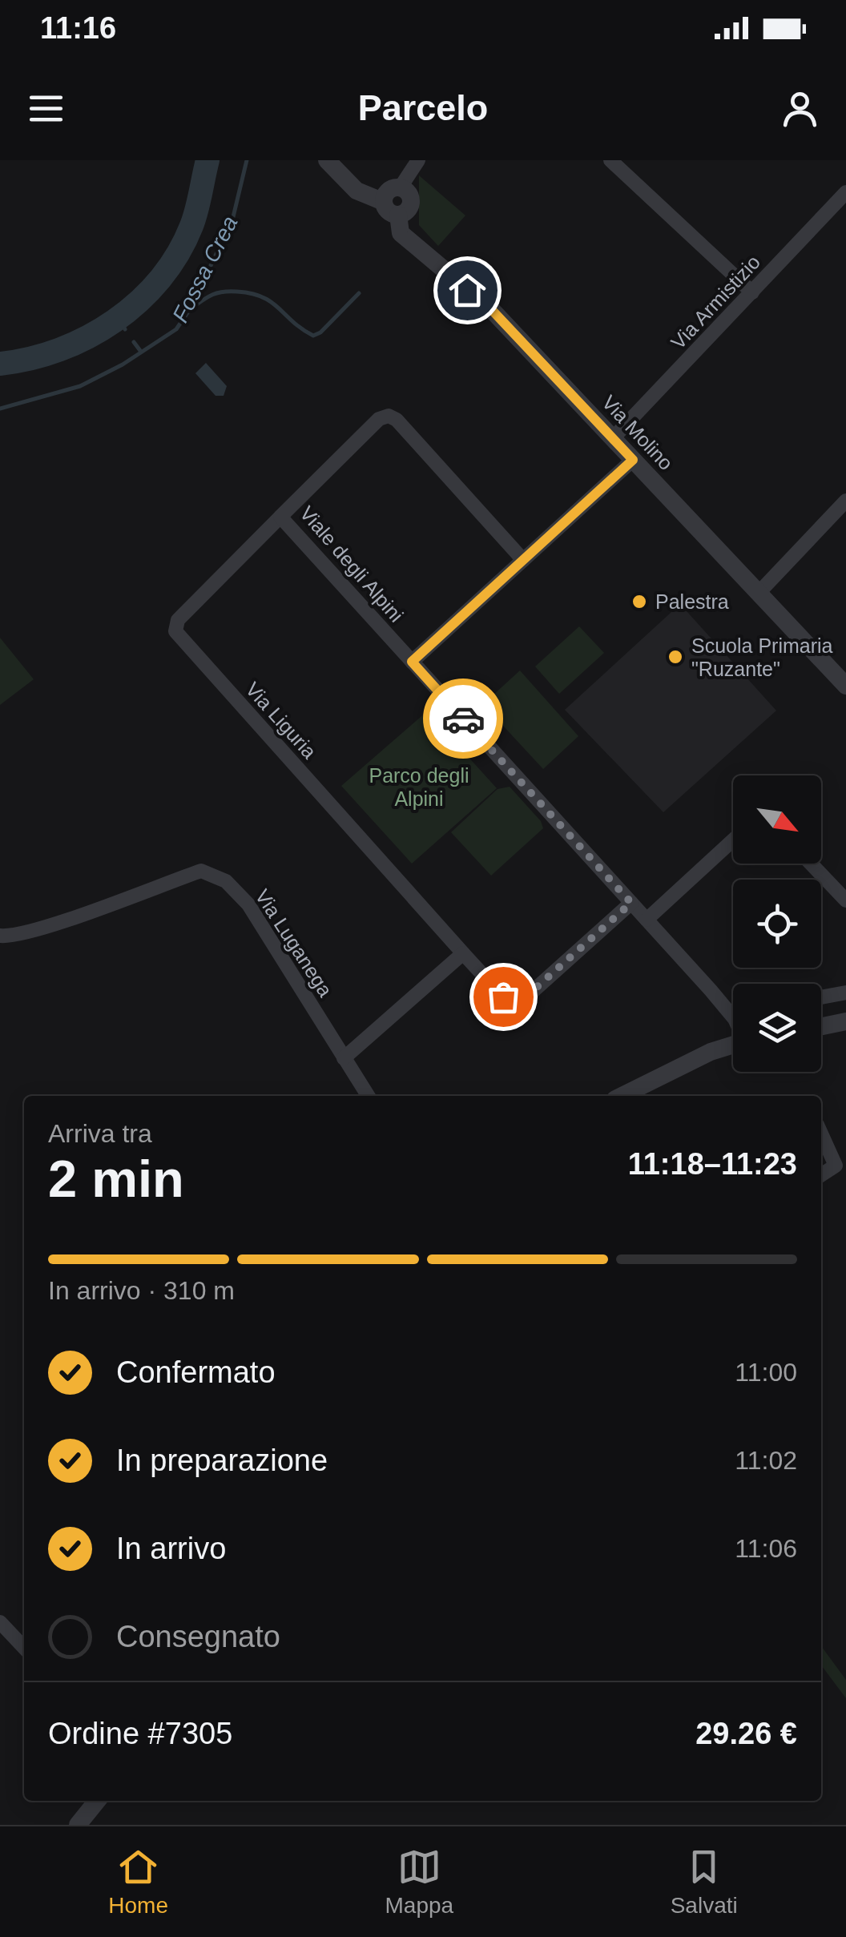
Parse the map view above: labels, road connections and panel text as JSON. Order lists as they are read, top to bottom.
{
  "streets": {
    "street": [
      "Via Armistizio",
      "Via Molino",
      "Viale degli Alpini",
      "Via Liguria",
      "Via Luganega"
    ]
  },
  "crossings": [
    ["Via Armistizio", "Via Molino"],
    ["Viale degli Alpini", "Via Liguria"]
  ],
  "water": ["Fossa Crea"],
  "parks": ["Parco degli Alpini"],
  "places": ["Palestra", "Scuola Primaria \"Ruzante\""],
  "north": "bottom right",
  "page": {
    "status": "11:16",
    "header": "Parcelo",
    "heading": ["2 min", "Arriva tra", "11:18–11:23"],
    "panel": ["Ordine #7305", "29.26 €"],
    "bar": "In arrivo · 310 m",
    "list": [
      ["Confermato", "11:00"],
      ["In preparazione", "11:02"],
      ["In arrivo", "11:06"],
      "Consegnato"
    ],
    "tabs": ["Home", "Mappa", "Salvati"]
  }
}
